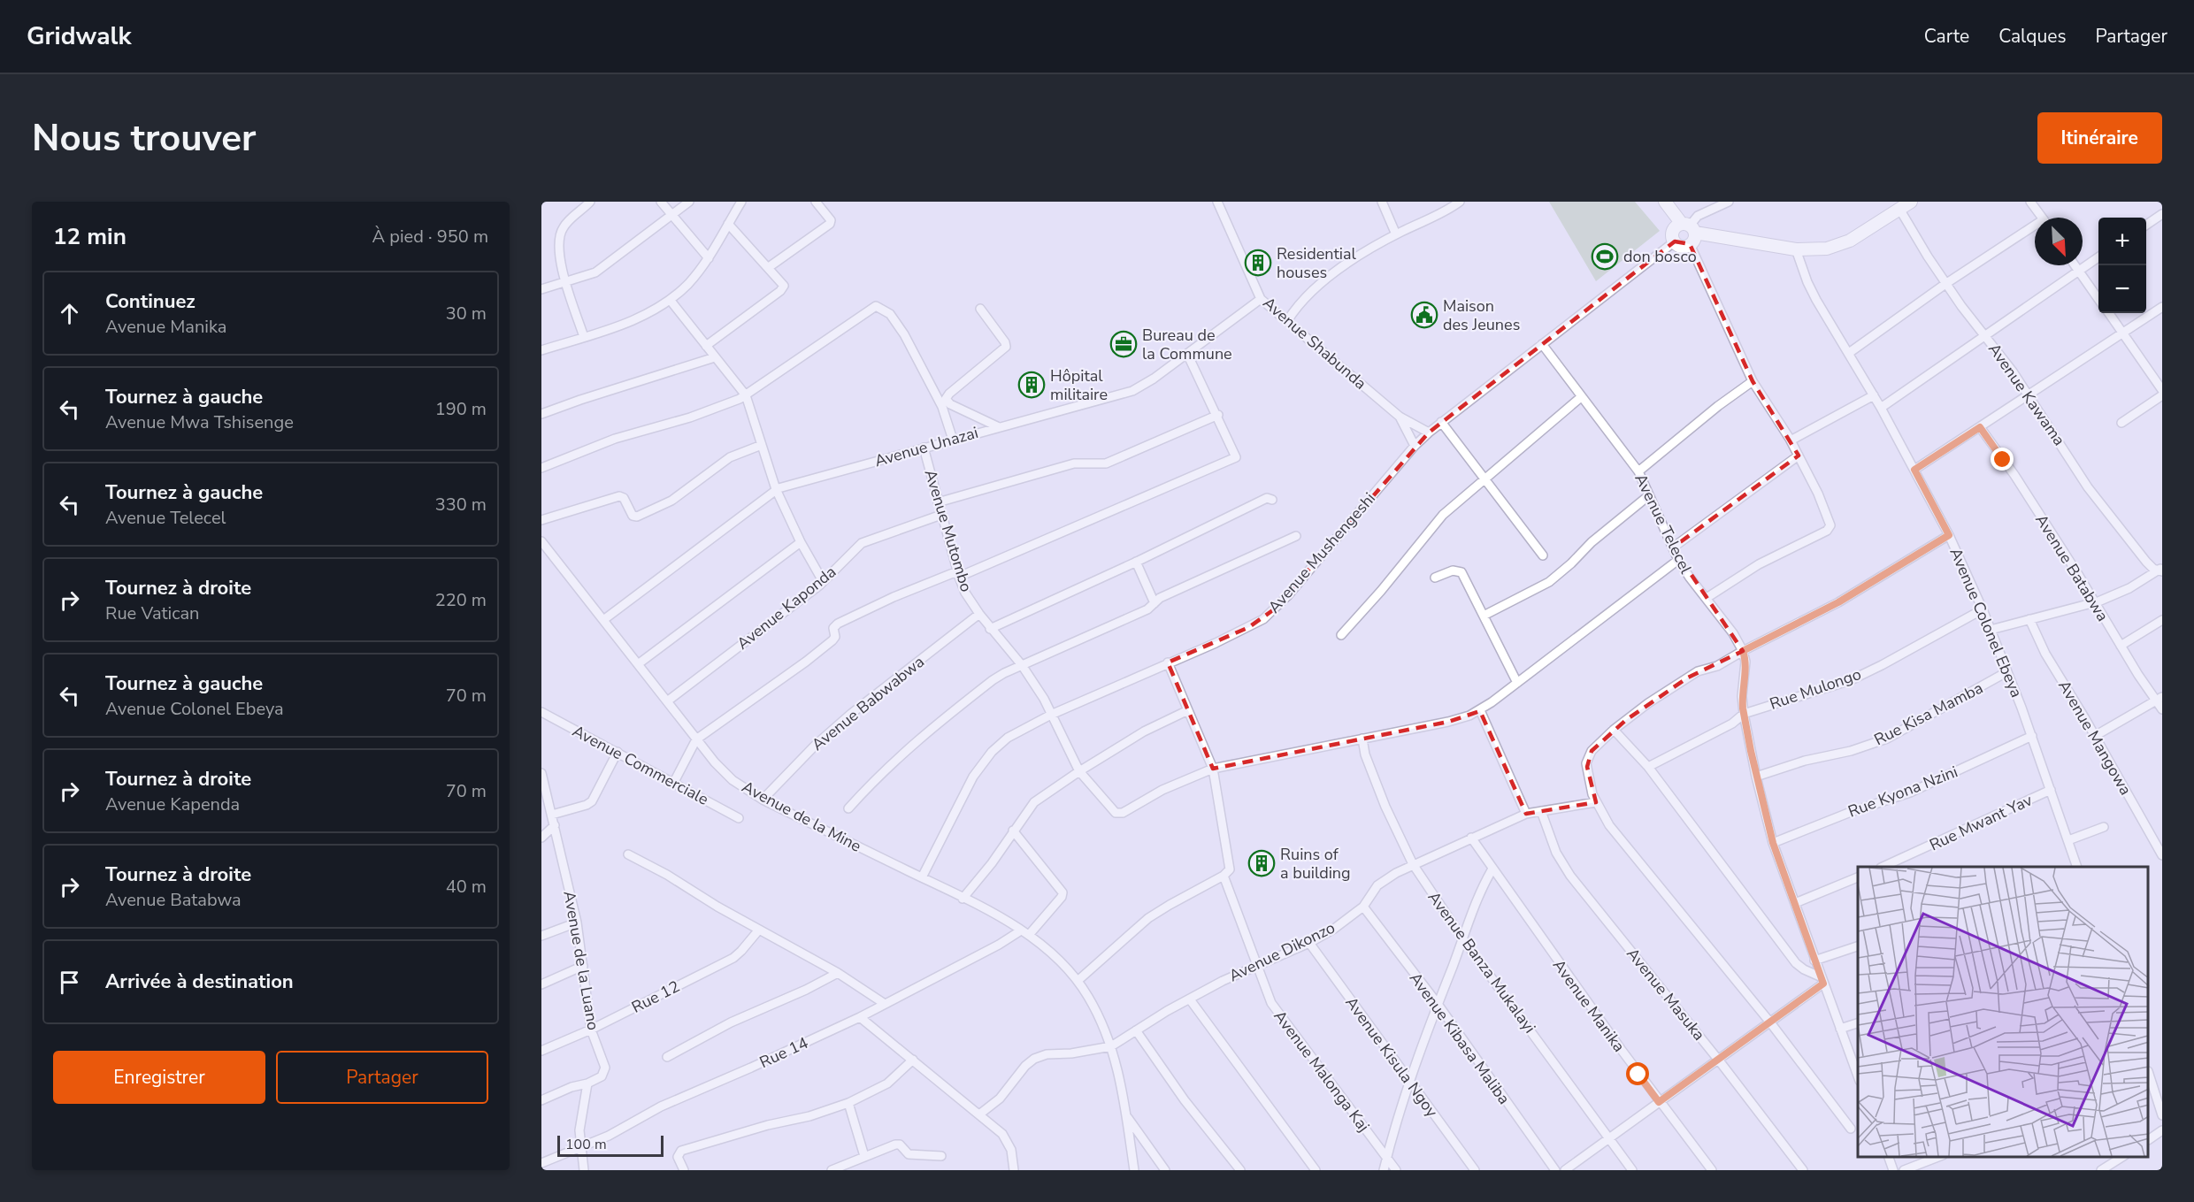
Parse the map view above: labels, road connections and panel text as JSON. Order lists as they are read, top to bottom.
{
  "streets": {
    "street": [
      "Avenue Shabunda",
      "Avenue Kawama",
      "Avenue Unazai",
      "Avenue Telecel",
      "Avenue Mutombo",
      "Avenue Mushengeshi",
      "Avenue Batabwa",
      "Avenue Kaponda",
      "Avenue Colonel Ebeya",
      "Rue Mulongo",
      "Avenue Babwabwa",
      "Rue Kisa Mamba",
      "Avenue Mangowa",
      "Avenue Commerciale",
      "Rue Kyona Nzini",
      "Avenue de la Mine",
      "Rue Mwant Yav",
      "Avenue Dikonzo",
      "Avenue de la Luano",
      "Avenue Banza Mukalayi",
      "Avenue Masuka",
      "Rue 12",
      "Avenue Manika",
      "Avenue Kibasa Maliba",
      "Rue 14",
      "Avenue Kisula Ngoy",
      "Avenue Malonga Kaj"
    ]
  },
  "crossings": [
    ["Avenue Shabunda", "Avenue Unazai"],
    ["Avenue Unazai", "Avenue Mutombo"],
    ["Avenue Unazai", "Avenue de la Mine"],
    ["Avenue Telecel", "Avenue Mushengeshi"],
    ["Avenue Telecel", "Rue Mulongo"],
    ["Avenue Telecel", "Rue Kisa Mamba"],
    ["Avenue Telecel", "Rue Kyona Nzini"],
    ["Avenue Mutombo", "Avenue Mushengeshi"],
    ["Avenue Mutombo", "Avenue Kaponda"],
    ["Avenue Mutombo", "Avenue Babwabwa"],
    ["Avenue Mushengeshi", "Avenue de la Mine"],
    ["Avenue Kaponda", "Avenue de la Mine"],
    ["Avenue Colonel Ebeya", "Rue Mulongo"],
    ["Avenue Colonel Ebeya", "Rue Kisa Mamba"],
    ["Avenue Colonel Ebeya", "Rue Kyona Nzini"],
    ["Avenue Colonel Ebeya", "Rue Mwant Yav"],
    ["Avenue Babwabwa", "Avenue de la Mine"],
    ["Avenue de la Mine", "Avenue Dikonzo"],
    ["Avenue de la Mine", "Rue 14"],
    ["Avenue Dikonzo", "Avenue Banza Mukalayi"],
    ["Avenue Dikonzo", "Avenue Masuka"],
    ["Avenue Dikonzo", "Avenue Manika"],
    ["Avenue Dikonzo", "Avenue Kibasa Maliba"],
    ["Avenue Dikonzo", "Avenue Kisula Ngoy"],
    ["Avenue Dikonzo", "Avenue Malonga Kaj"],
    ["Avenue de la Luano", "Rue 12"]
  ],
  "places": {
    "sports": ["don bosco"],
    "building": ["Residential houses", "Hôpital militaire", "Ruins of a building"],
    "public building": ["Maison des Jeunes"],
    "office": ["Bureau de la Commune"]
  },
  "scale_bar": "100 m",
  "north": "bottom right",
  "page": {
    "header": "Gridwalk",
    "nav": ["Carte", "Calques", "Partager"],
    "buttons": [
      "Itinéraire",
      ["Enregistrer", "Partager"]
    ],
    "title": "Nous trouver",
    "heading": ["12 min", "À pied · 950 m"],
    "map_buttons": ["+", "−"],
    "list": [
      ["Continuez", "Avenue Manika", "30 m"],
      ["Tournez à gauche", "Avenue Mwa Tshisenge", "190 m"],
      ["Tournez à gauche", "Avenue Telecel", "330 m"],
      ["Tournez à droite", "Rue Vatican", "220 m"],
      ["Tournez à gauche", "Avenue Colonel Ebeya", "70 m"],
      ["Tournez à droite", "Avenue Kapenda", "70 m"],
      ["Tournez à droite", "Avenue Batabwa", "40 m"],
      "Arrivée à destination"
    ],
    "scale": "100 m"
  }
}
